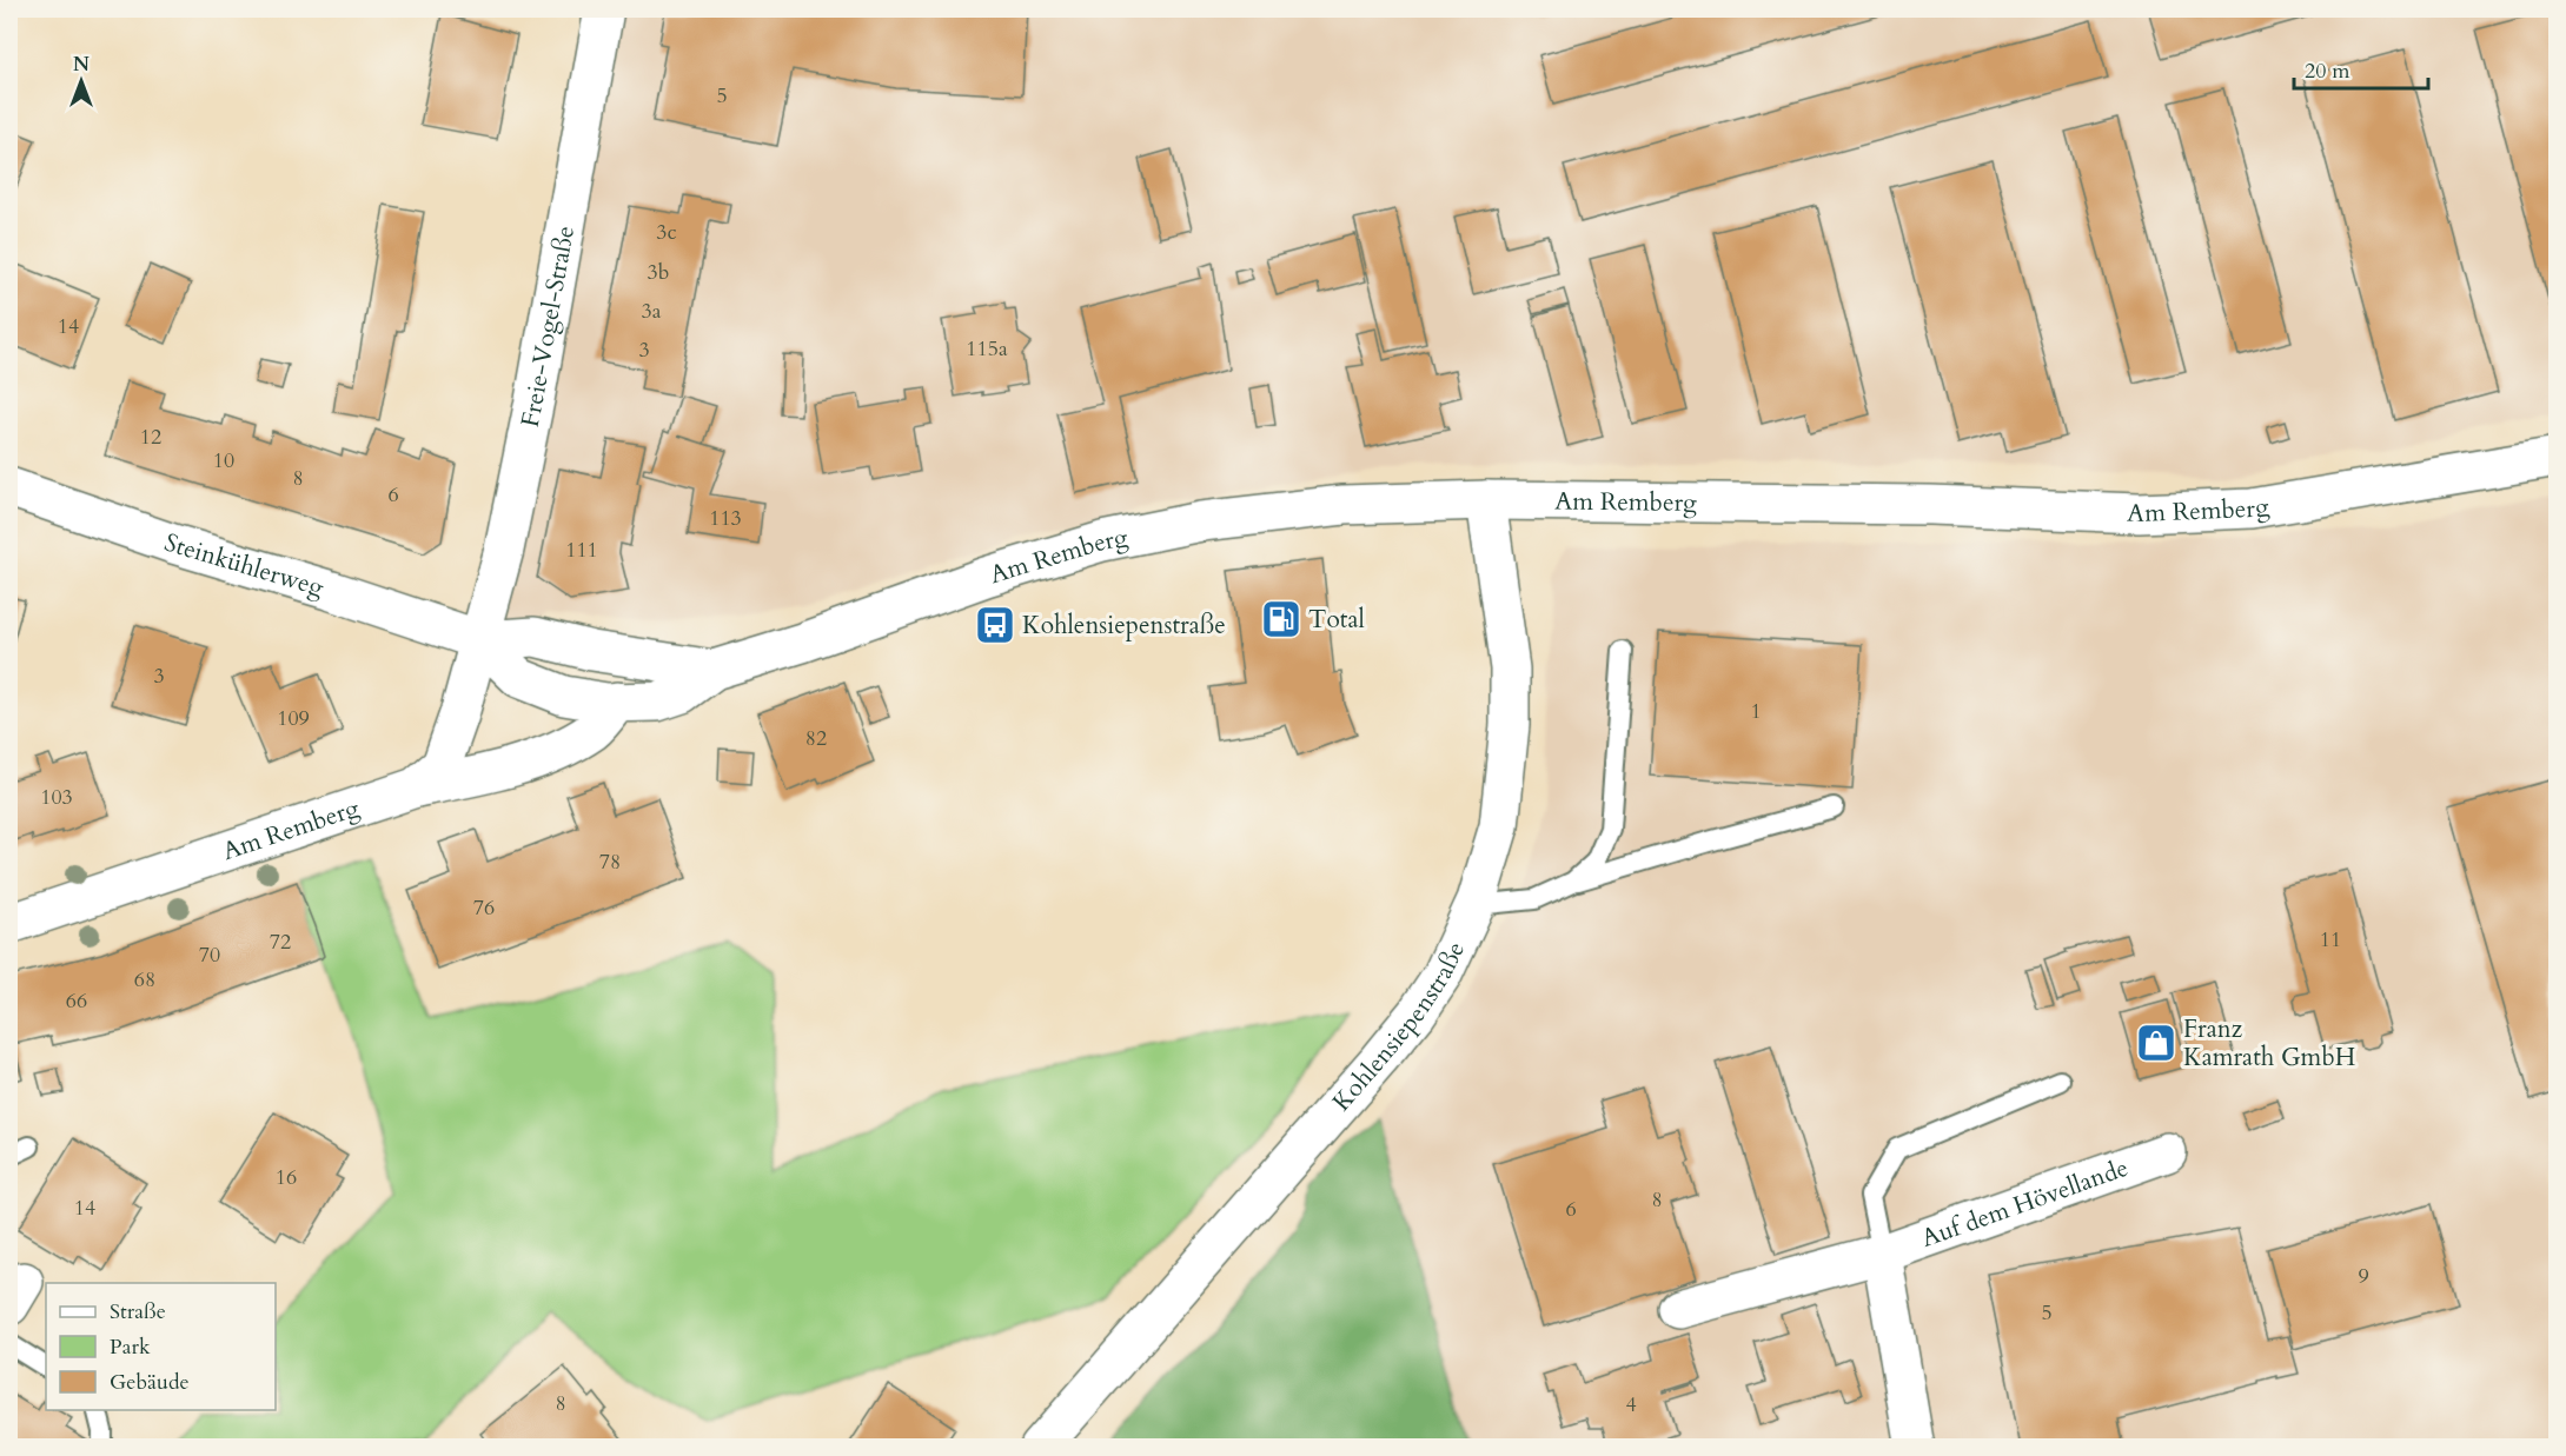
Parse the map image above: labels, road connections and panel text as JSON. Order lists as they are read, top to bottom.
{
  "streets": {
    "street": [
      "Freie-Vogel-Straße",
      "Am Remberg",
      "Steinkühlerweg",
      "Kohlensiepenstraße",
      "Auf dem Hövellande"
    ]
  },
  "crossings": [
    ["Freie-Vogel-Straße", "Am Remberg"],
    ["Freie-Vogel-Straße", "Steinkühlerweg"],
    ["Am Remberg", "Steinkühlerweg"],
    ["Am Remberg", "Kohlensiepenstraße"]
  ],
  "places": {
    "fuel station": ["Total"],
    "bus stop": ["Kohlensiepenstraße"],
    "shop": ["Franz Kamrath GmbH"]
  },
  "house_numbers": [
    "5",
    "3c",
    "3b",
    "3a",
    "14",
    "115a",
    "3",
    "12",
    "10",
    "8",
    "6",
    "113",
    "111",
    "3",
    "1",
    "109",
    "82",
    "103",
    "78",
    "76",
    "11",
    "72",
    "70",
    "68",
    "66",
    "16",
    "8",
    "14",
    "6",
    "9",
    "5",
    "8",
    "4"
  ],
  "legend": ["Straße", "Park", "Gebäude"],
  "scale_bar": "20 m",
  "north": "top"
}
